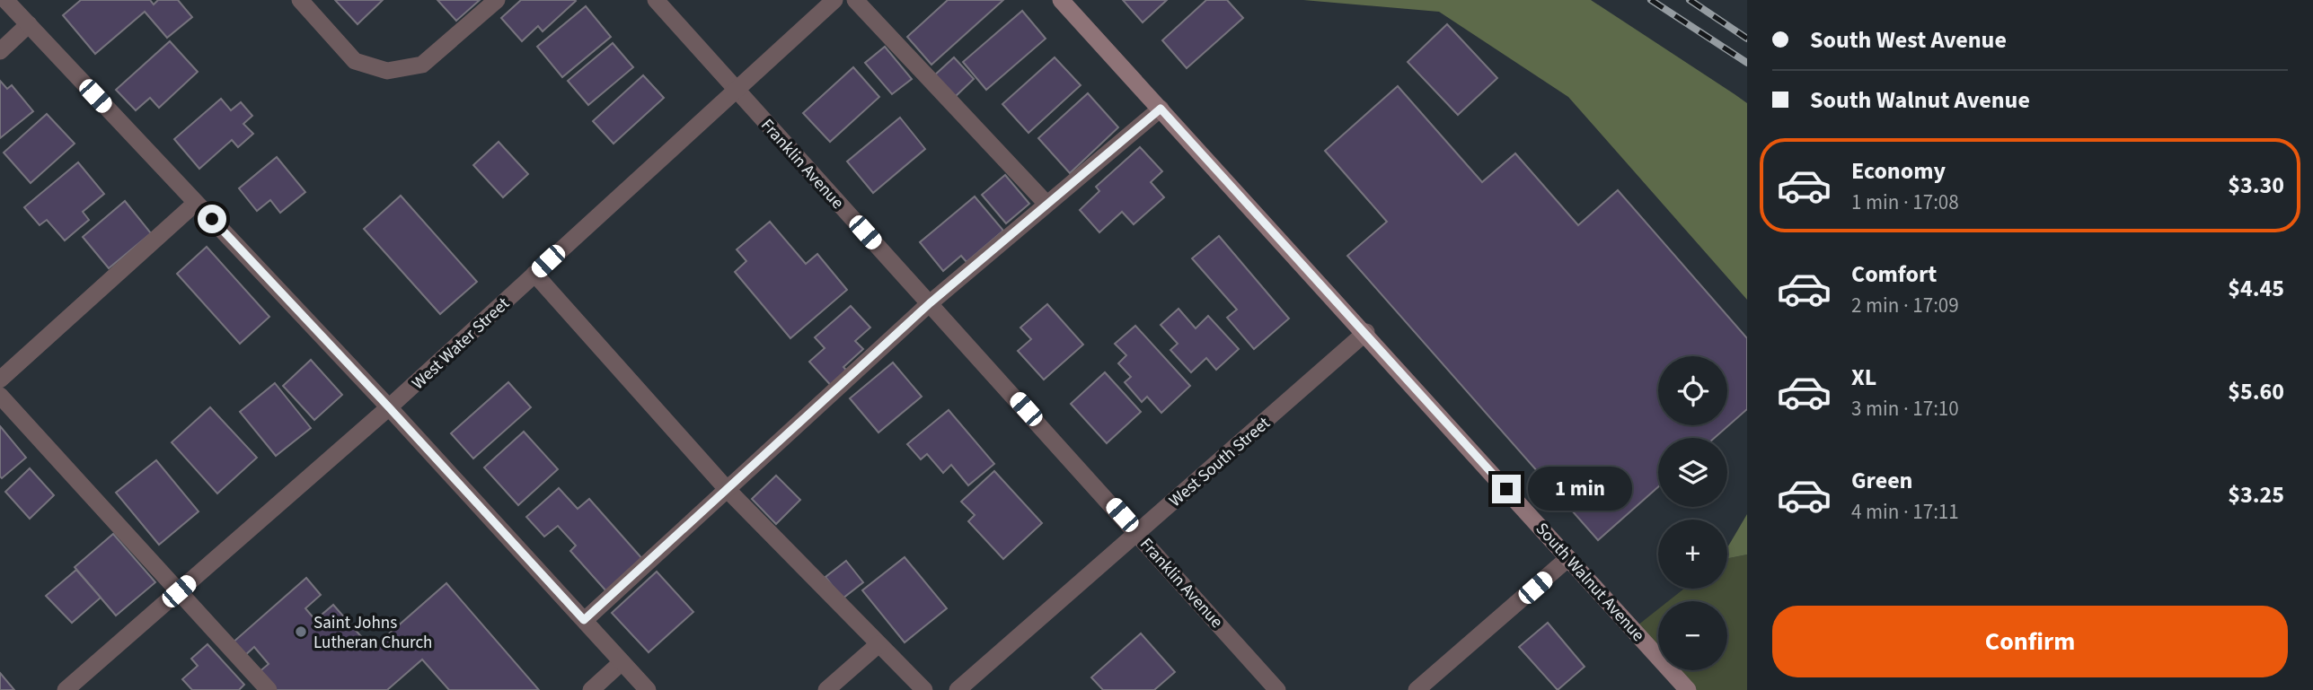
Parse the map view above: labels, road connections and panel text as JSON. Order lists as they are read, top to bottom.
{
  "streets": {
    "main road": ["South Walnut Avenue"],
    "street": ["Franklin Avenue", "West Water Street", "West South Street"]
  },
  "crossings": [
    ["Franklin Avenue", "West Water Street"],
    ["Franklin Avenue", "West South Street"],
    ["West South Street", "South Walnut Avenue"]
  ],
  "places": ["Saint Johns Lutheran Church"],
  "page": {
    "banner": ["South West Avenue", "South Walnut Avenue"],
    "list": [
      {
        "name": "Economy",
        "note": "1 min · 17:08",
        "value": "$3.30"
      },
      {
        "name": "Comfort",
        "note": "2 min · 17:09",
        "value": "$4.45"
      },
      {
        "name": "XL",
        "note": "3 min · 17:10",
        "value": "$5.60"
      },
      {
        "name": "Green",
        "note": "4 min · 17:11",
        "value": "$3.25"
      }
    ],
    "map_buttons": ["+", "−"],
    "bubble": "1 min",
    "buttons": "Confirm"
  }
}
